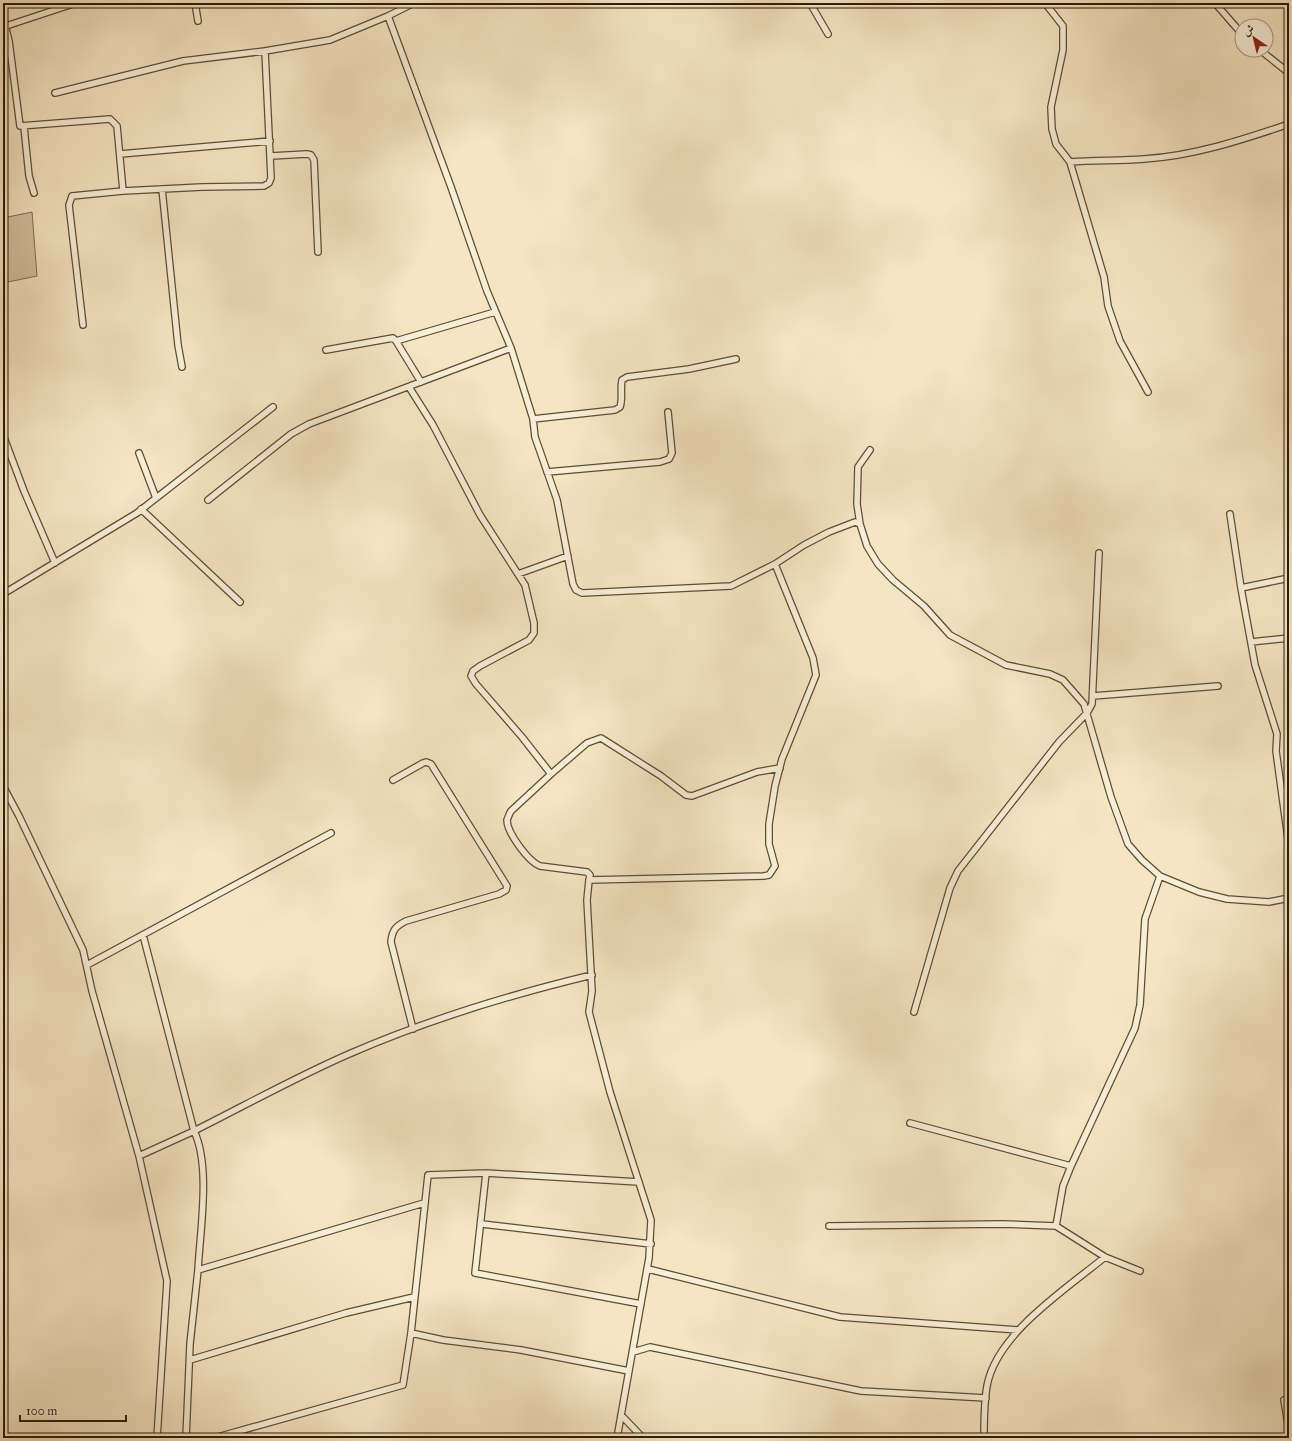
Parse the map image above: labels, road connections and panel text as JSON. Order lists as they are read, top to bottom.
{
  "scale_bar": "100 m",
  "north": "top left"
}
